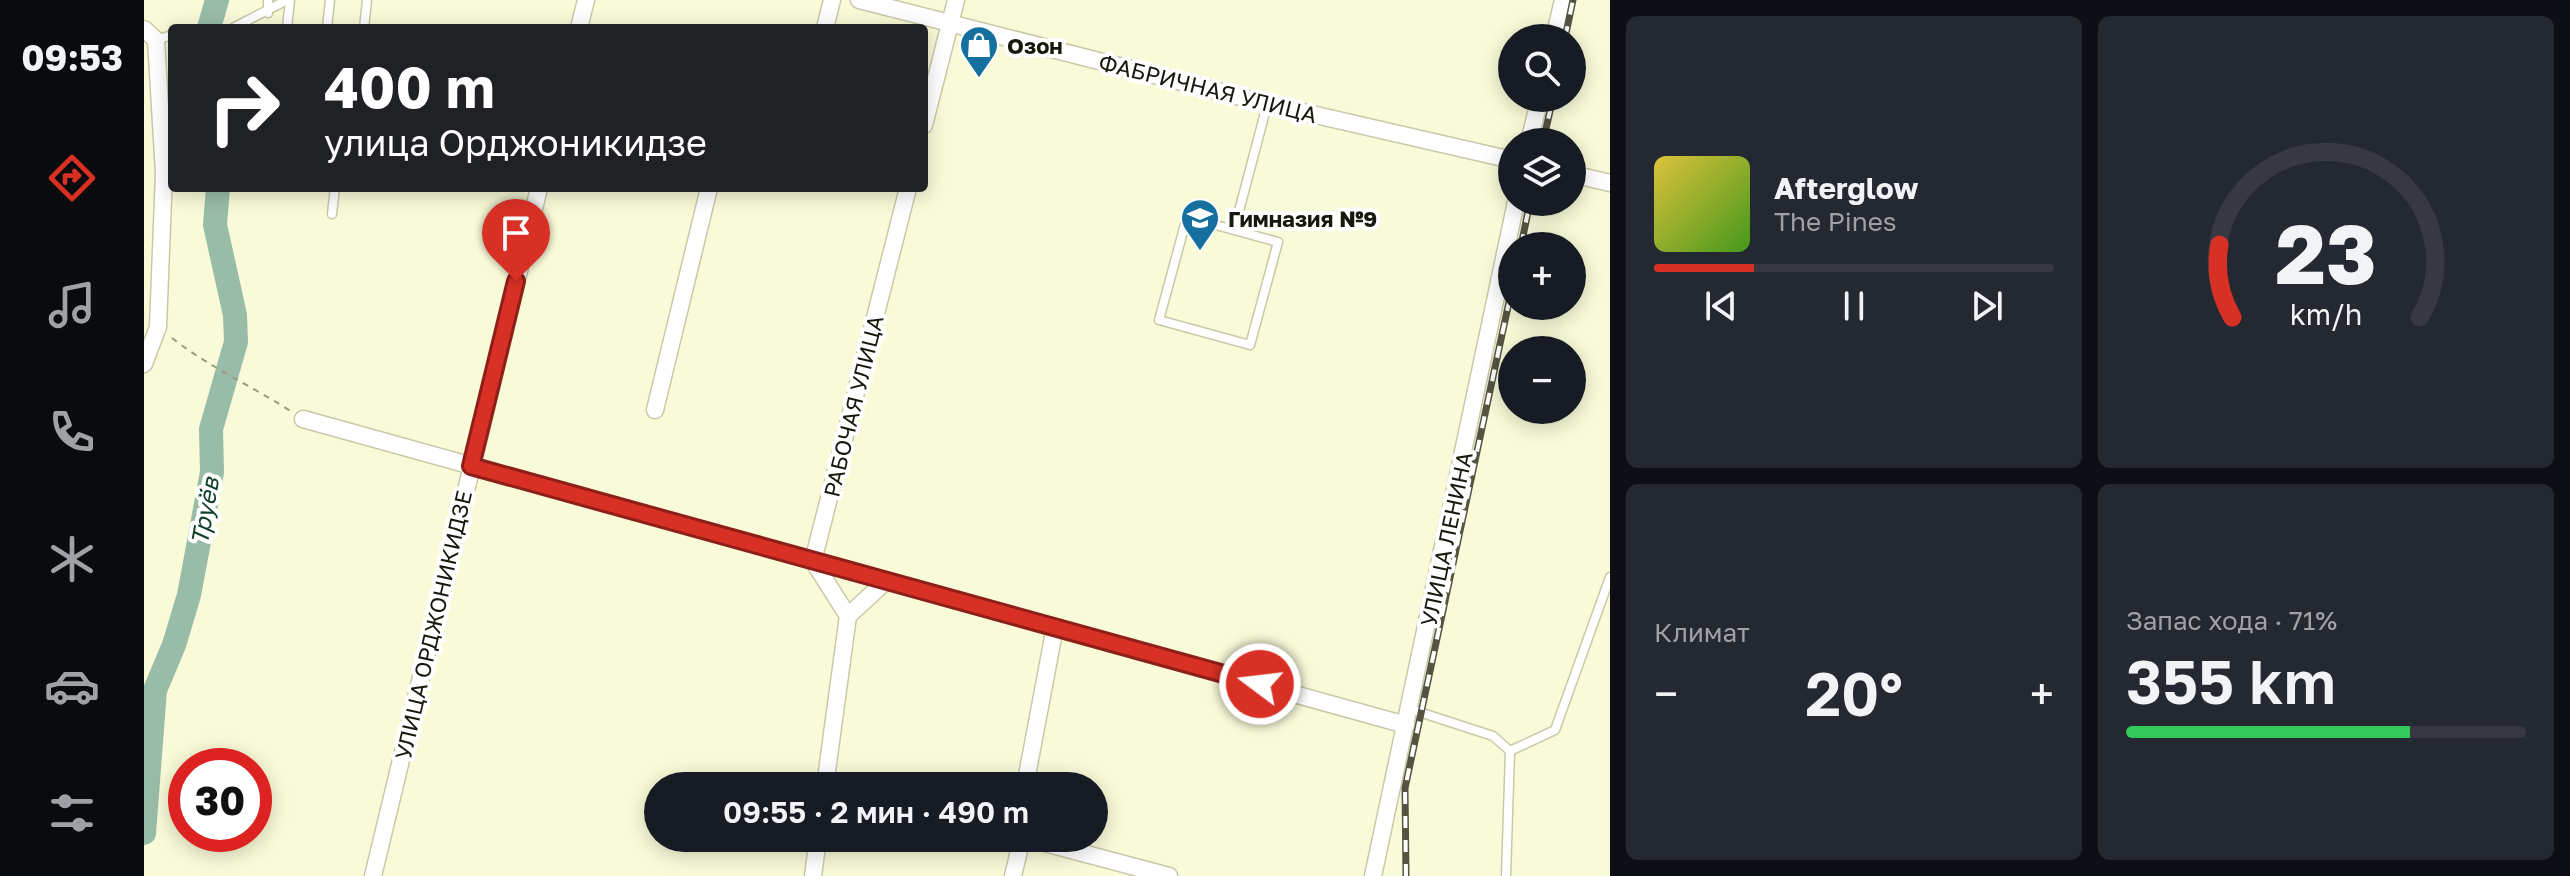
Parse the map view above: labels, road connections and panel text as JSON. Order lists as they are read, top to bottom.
{
  "streets": {
    "street": [
      "ФАБРИЧНАЯ УЛИЦА",
      "РАБОЧАЯ УЛИЦА",
      "УЛИЦА ЛЕНИНА",
      "УЛИЦА ОРДЖОНИКИДЗЕ"
    ]
  },
  "water": ["Труёв"],
  "places": {
    "shop": ["Озон"],
    "school or university": ["Гимназия №9"]
  },
  "page": {
    "tabs": "09:53",
    "map_buttons": ["+", "−"],
    "turn": ["400 m", "улица Орджоникидзе"],
    "song": ["Afterglow", "The Pines"],
    "tile": [
      "Климат",
      ["Запас хода · 71%", "355 km"]
    ],
    "heat": ["−", "20°", "+"],
    "limit": "30",
    "trip": "09:55 · 2 мин · 490 m",
    "gauge": ["23", "km/h"]
  }
}
